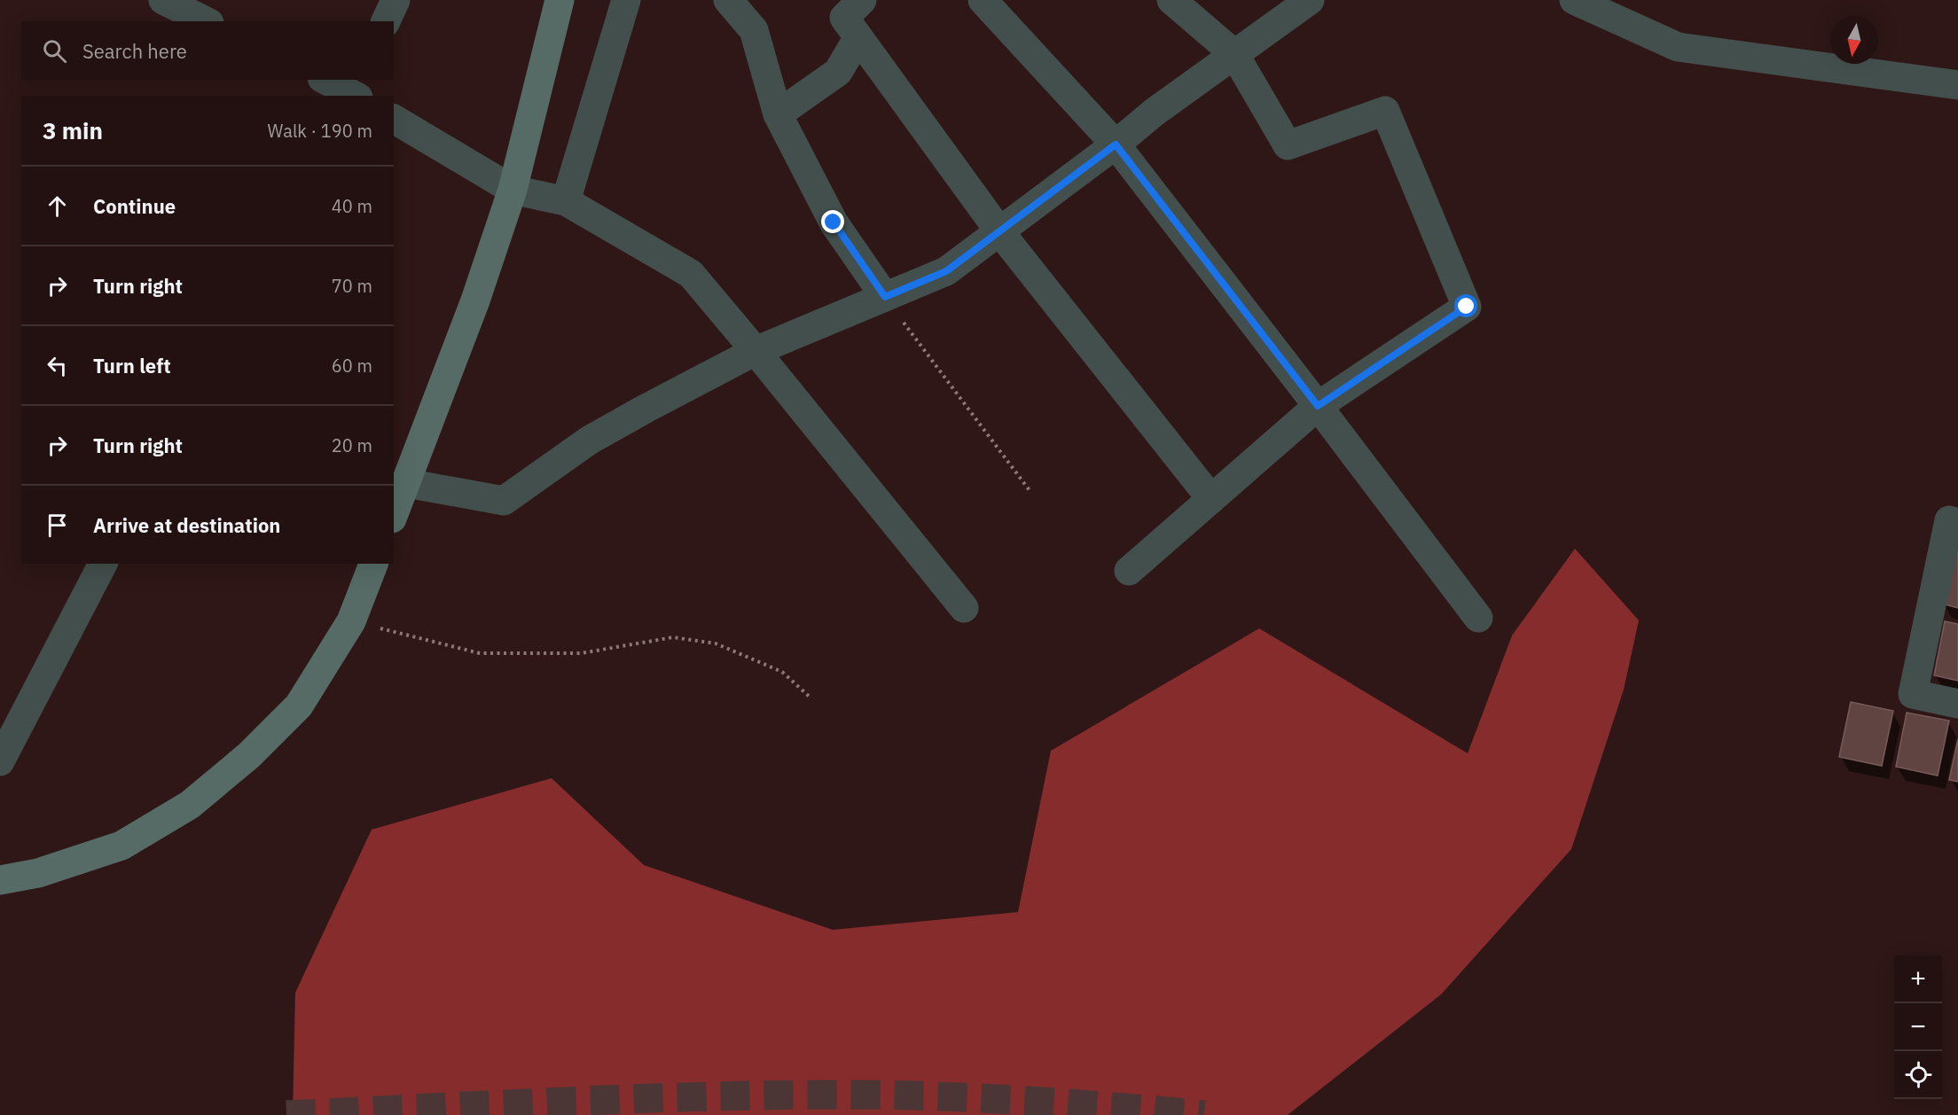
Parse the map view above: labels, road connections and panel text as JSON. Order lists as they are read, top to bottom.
{
  "north": "bottom",
  "page": {
    "search": "Search here",
    "heading": ["3 min", "Walk · 190 m"],
    "list": [
      ["Continue", "40 m"],
      ["Turn right", "70 m"],
      ["Turn left", "60 m"],
      ["Turn right", "20 m"],
      "Arrive at destination"
    ],
    "map_buttons": ["+", "−"]
  }
}
